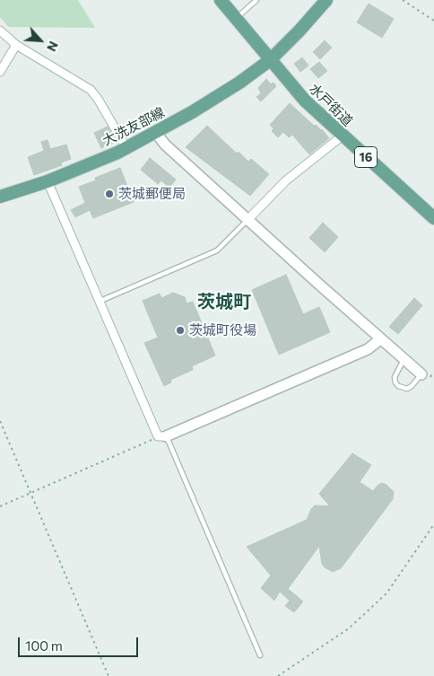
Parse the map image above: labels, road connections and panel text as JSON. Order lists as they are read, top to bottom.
{
  "streets": {
    "main road": ["水戸街道", "大洗友部線", "16"]
  },
  "crossings": [
    ["水戸街道", "大洗友部線"]
  ],
  "districts": ["茨城町"],
  "places": ["茨城郵便局", "茨城町役場"],
  "scale_bar": "100 m",
  "north": "bottom right"
}
